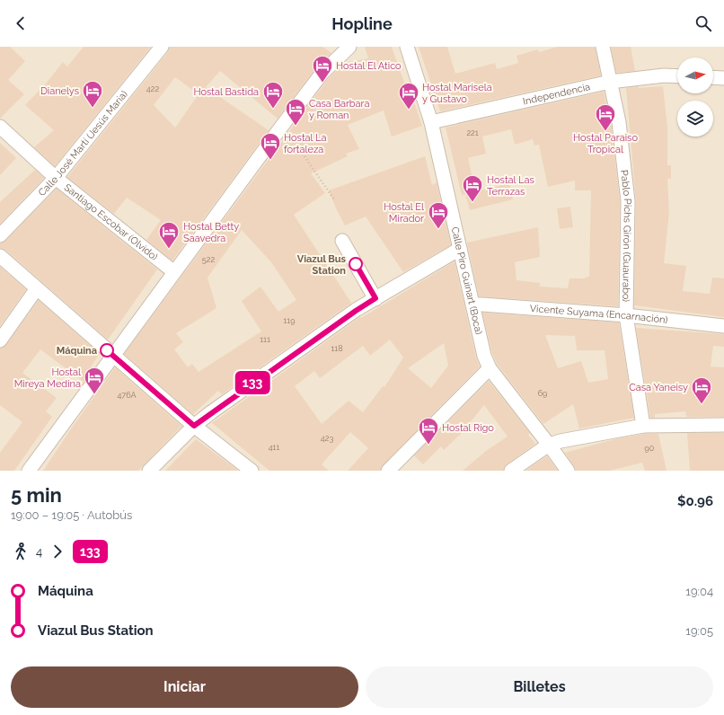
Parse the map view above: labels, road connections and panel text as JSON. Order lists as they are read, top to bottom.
{
  "streets": {
    "street": [
      "Independencia",
      "Calle José Martí (Jesús María)",
      "Santiago Escobar (Olvido)",
      "Pablo Pichs Girón (Guaurabo)",
      "Calle Piro Guinart (Boca)",
      "Vicente Suyama (Encarnación)"
    ]
  },
  "crossings": [
    ["Independencia", "Pablo Pichs Girón (Guaurabo)"],
    ["Independencia", "Calle Piro Guinart (Boca)"],
    ["Calle José Martí (Jesús María)", "Santiago Escobar (Olvido)"],
    ["Pablo Pichs Girón (Guaurabo)", "Vicente Suyama (Encarnación)"],
    ["Calle Piro Guinart (Boca)", "Vicente Suyama (Encarnación)"]
  ],
  "places": {
    "hotel": [
      "Hostal El Atico",
      "Dianelys",
      "Hostal Bastida",
      "Hostal Marisela y Gustavo",
      "Casa Barbara y Roman",
      "Hostal Paraiso Tropical",
      "Hostal La fortaleza",
      "Hostal Las Terrazas",
      "Hostal El Mirador",
      "Hostal Betty Saavedra",
      "Hostal Mireya Medina",
      "Casa Yaneisy",
      "Hostal Rigo"
    ],
    "other": ["Viazul Bus Station", "Máquina"]
  },
  "lines": ["bus line 133"],
  "house_numbers": [
    "422",
    "221",
    "522",
    "119",
    "111",
    "118",
    "69",
    "476A",
    "423",
    "411",
    "90"
  ],
  "north": "right",
  "page": {
    "header": "Hopline",
    "on_map": "133",
    "heading": ["5 min", "19:00 – 19:05 · Autobús", "$0.96"],
    "legs": ["4", "133"],
    "list": [
      {
        "name": "Máquina",
        "value": "19:04"
      },
      {
        "name": "Viazul Bus Station",
        "value": "19:05"
      }
    ],
    "buttons": ["Iniciar", "Billetes"]
  }
}
